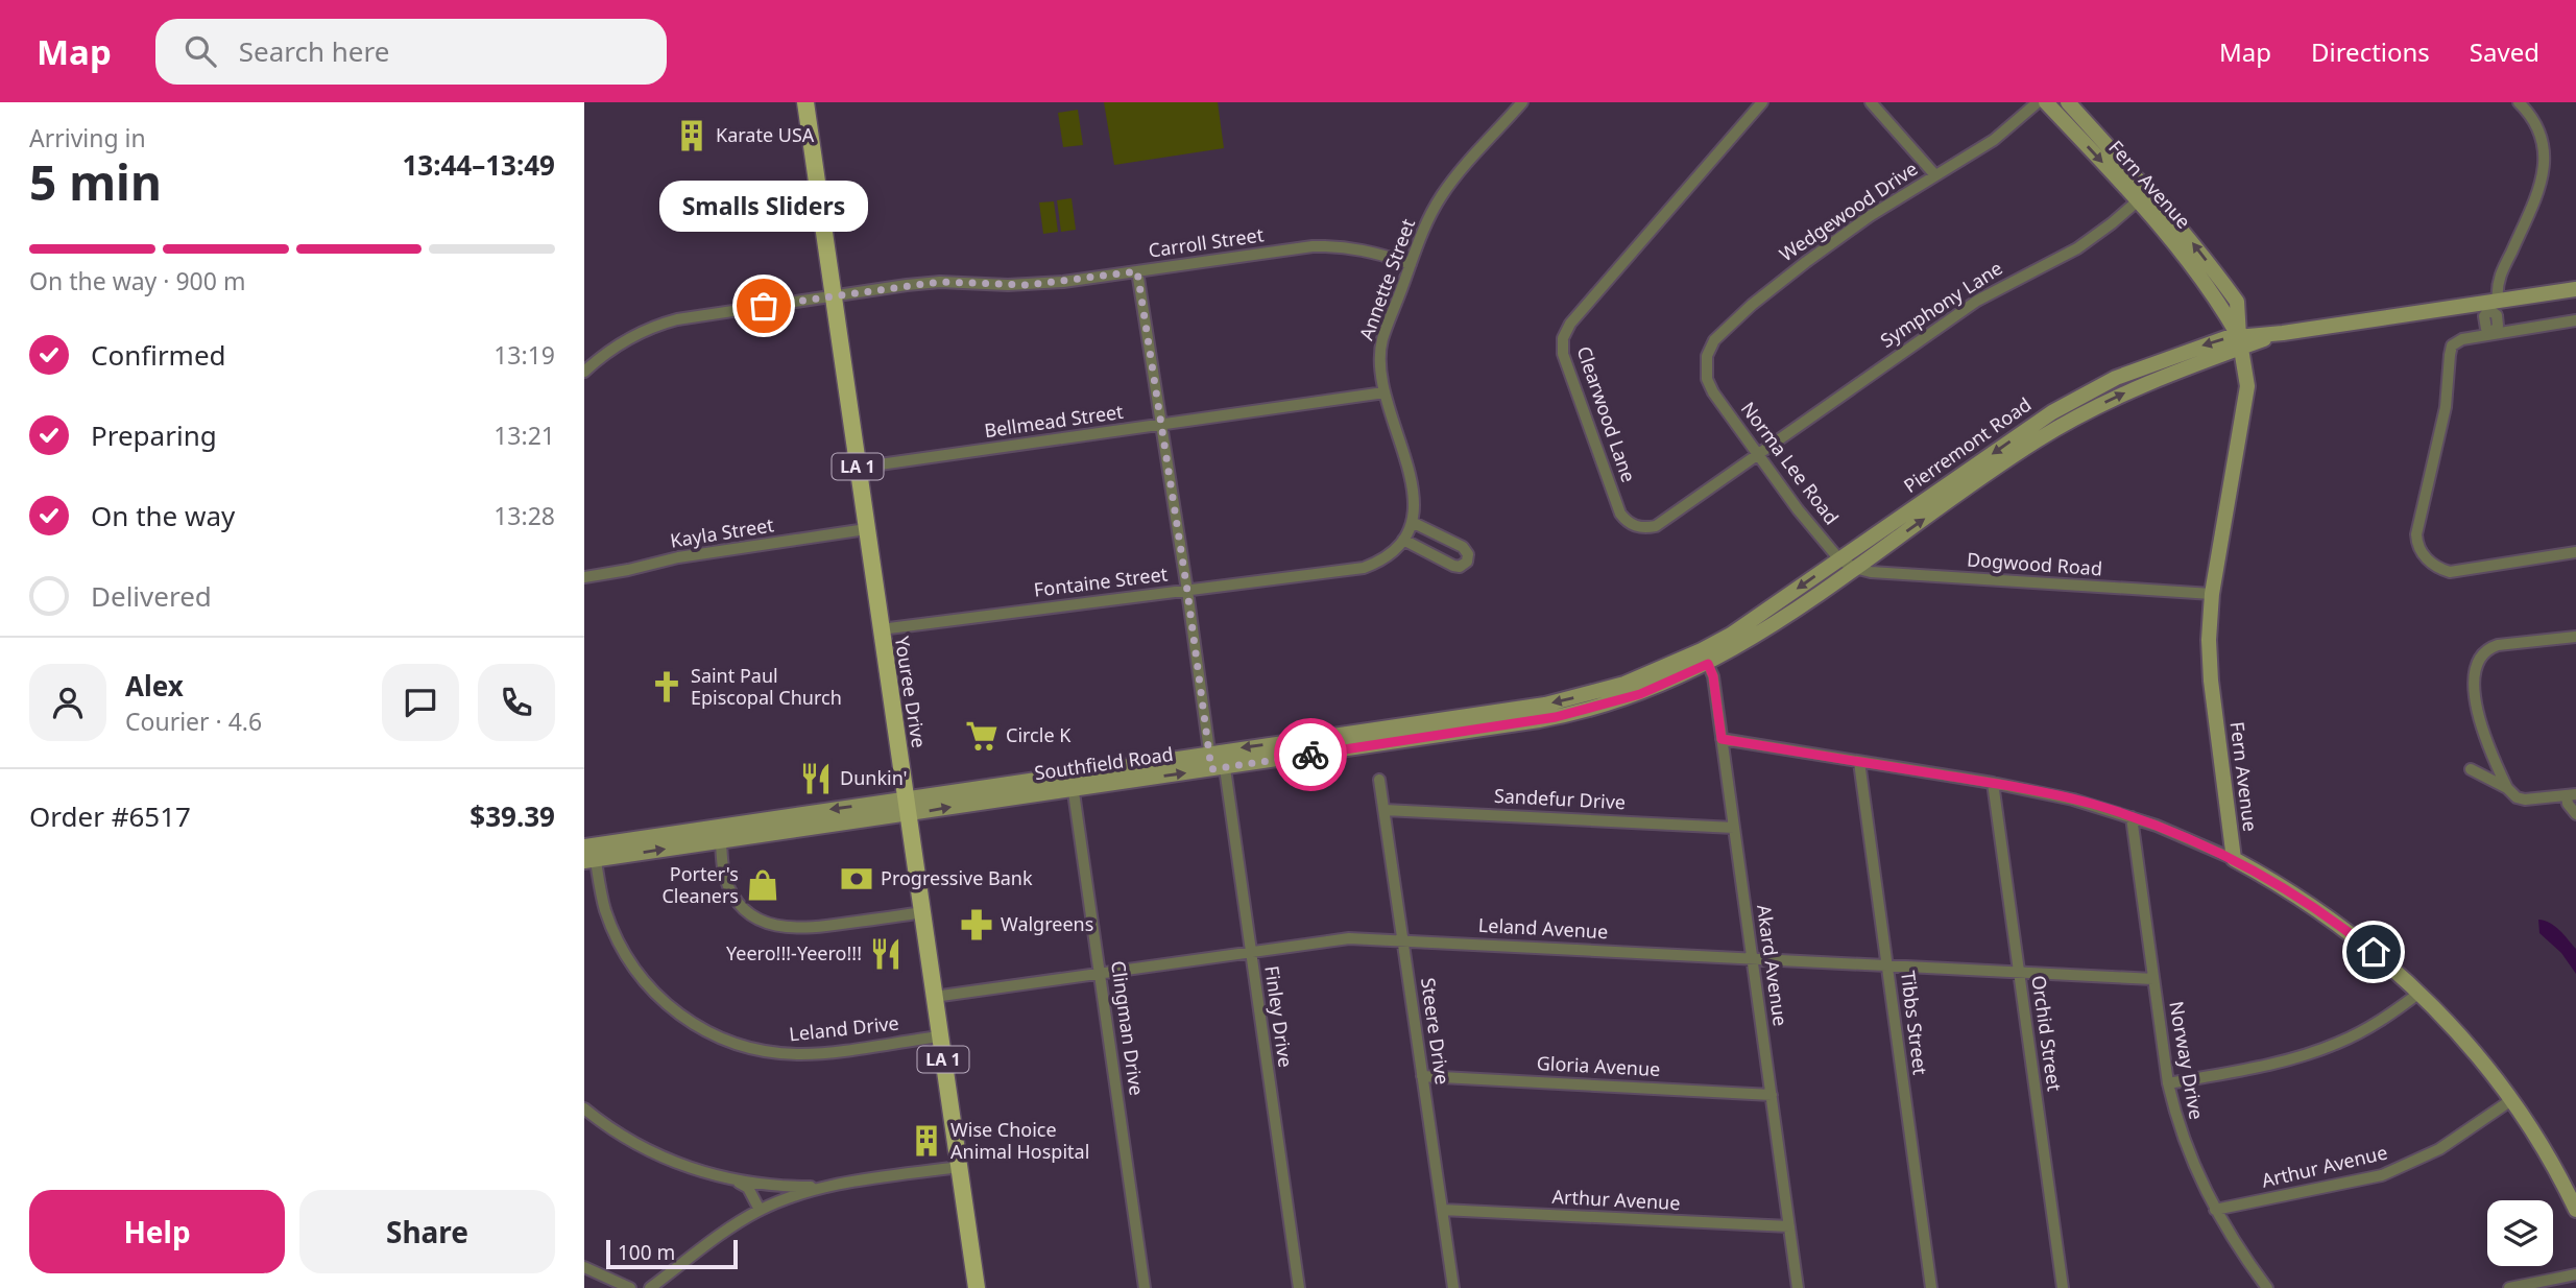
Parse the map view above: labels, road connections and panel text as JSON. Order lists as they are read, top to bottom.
{
  "streets": {
    "main road": [
      "Fern Avenue",
      "Pierremont Road",
      "LA 1",
      "Youree Drive",
      "Southfield Road"
    ],
    "street": [
      "Wedgewood Drive",
      "Carroll Street",
      "Annette Street",
      "Symphony Lane",
      "Clearwood Lane",
      "Bellmead Street",
      "Norma Lee Road",
      "Kayla Street",
      "Dogwood Road",
      "Fontaine Street",
      "Sandefur Drive",
      "Leland Avenue",
      "Akard Avenue",
      "Finley Drive",
      "Tibbs Street",
      "Clingman Drive",
      "Leland Drive",
      "Steere Drive",
      "Orchid Street",
      "Norway Drive",
      "Gloria Avenue",
      "Arthur Avenue"
    ]
  },
  "crossings": [
    ["Fern Avenue", "Symphony Lane"],
    ["Fern Avenue", "Pierremont Road"],
    ["Fern Avenue", "Dogwood Road"],
    ["Fern Avenue", "Arthur Avenue"],
    ["Wedgewood Drive", "Norma Lee Road"],
    ["Carroll Street", "Annette Street"],
    ["Carroll Street", "Youree Drive"],
    ["Carroll Street", "Finley Drive"],
    ["Annette Street", "Bellmead Street"],
    ["Annette Street", "Fontaine Street"],
    ["Symphony Lane", "Clearwood Lane"],
    ["Symphony Lane", "Norma Lee Road"],
    ["Clearwood Lane", "Norma Lee Road"],
    ["Bellmead Street", "Youree Drive"],
    ["Bellmead Street", "Finley Drive"],
    ["Pierremont Road", "Norma Lee Road"],
    ["Pierremont Road", "Dogwood Road"],
    ["Pierremont Road", "Southfield Road"],
    ["Pierremont Road", "Akard Avenue"],
    ["Norma Lee Road", "Dogwood Road"],
    ["Kayla Street", "Youree Drive"],
    ["Fontaine Street", "Youree Drive"],
    ["Fontaine Street", "Finley Drive"],
    ["Youree Drive", "Southfield Road"],
    ["Youree Drive", "Leland Avenue"],
    ["Youree Drive", "Leland Drive"],
    ["Southfield Road", "Akard Avenue"],
    ["Southfield Road", "Finley Drive"],
    ["Southfield Road", "Clingman Drive"],
    ["Southfield Road", "Leland Drive"],
    ["Sandefur Drive", "Akard Avenue"],
    ["Sandefur Drive", "Steere Drive"],
    ["Leland Avenue", "Akard Avenue"],
    ["Leland Avenue", "Finley Drive"],
    ["Leland Avenue", "Tibbs Street"],
    ["Leland Avenue", "Clingman Drive"],
    ["Leland Avenue", "Steere Drive"],
    ["Leland Avenue", "Orchid Street"],
    ["Leland Avenue", "Norway Drive"],
    ["Akard Avenue", "Gloria Avenue"],
    ["Akard Avenue", "Arthur Avenue"],
    ["Steere Drive", "Gloria Avenue"],
    ["Steere Drive", "Arthur Avenue"],
    ["Norway Drive", "Arthur Avenue"]
  ],
  "places": {
    "building": ["Karate USA", "Wise Choice Animal Hospital"],
    "other": ["Smalls Sliders"],
    "church": ["Saint Paul Episcopal Church"],
    "supermarket": ["Circle K"],
    "restaurant": ["Dunkin'", "Yeero!!!-Yeero!!!"],
    "bank": ["Progressive Bank"],
    "shop": ["Porter's Cleaners"],
    "pharmacy": ["Walgreens"]
  },
  "scale_bar": "100 m",
  "page": {
    "header": "Map",
    "search": "Search here",
    "nav": ["Map", "Directions", "Saved"],
    "heading": ["5 min", "Arriving in", "13:44–13:49"],
    "panel": [
      "Alex",
      "Courier · 4.6",
      "Order #6517",
      "$39.39"
    ],
    "bubble": "Smalls Sliders",
    "bar": "On the way · 900 m",
    "list": [
      ["Confirmed", "13:19"],
      ["Preparing", "13:21"],
      ["On the way", "13:28"],
      "Delivered"
    ],
    "buttons": ["Help", "Share"],
    "scale": "100 m"
  }
}
